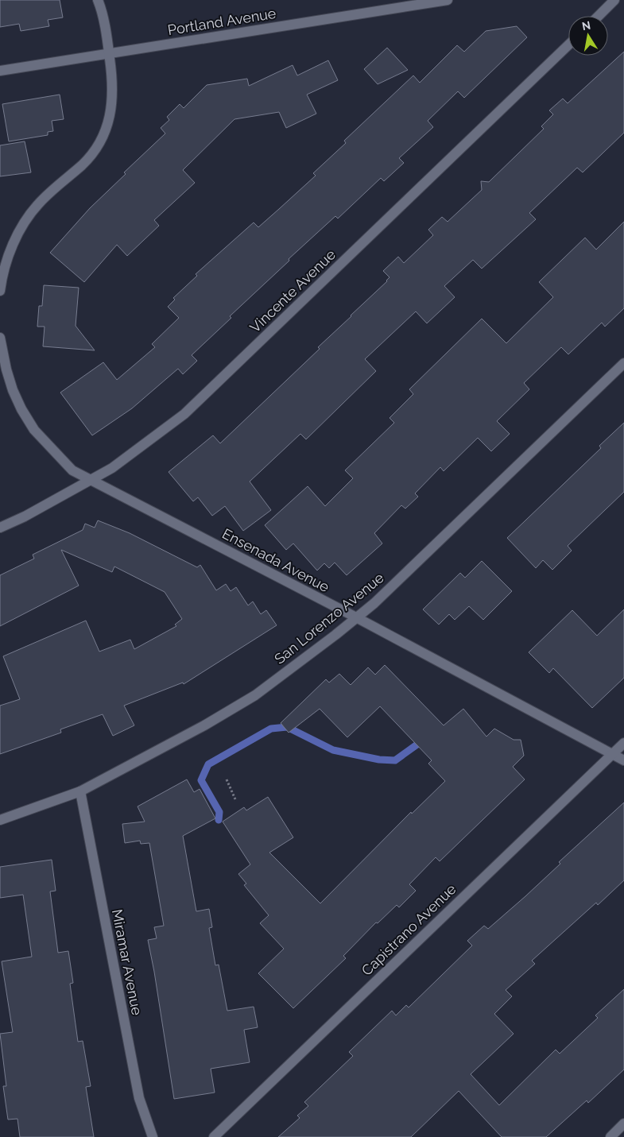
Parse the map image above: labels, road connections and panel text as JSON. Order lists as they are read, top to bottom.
{
  "streets": {
    "street": [
      "Portland Avenue",
      "Vincente Avenue",
      "Ensenada Avenue",
      "San Lorenzo Avenue",
      "Capistrano Avenue",
      "Miramar Avenue"
    ]
  },
  "crossings": [
    ["Vincente Avenue", "Ensenada Avenue"],
    ["Ensenada Avenue", "San Lorenzo Avenue"],
    ["Ensenada Avenue", "Capistrano Avenue"],
    ["San Lorenzo Avenue", "Miramar Avenue"]
  ],
  "north": "top"
}
